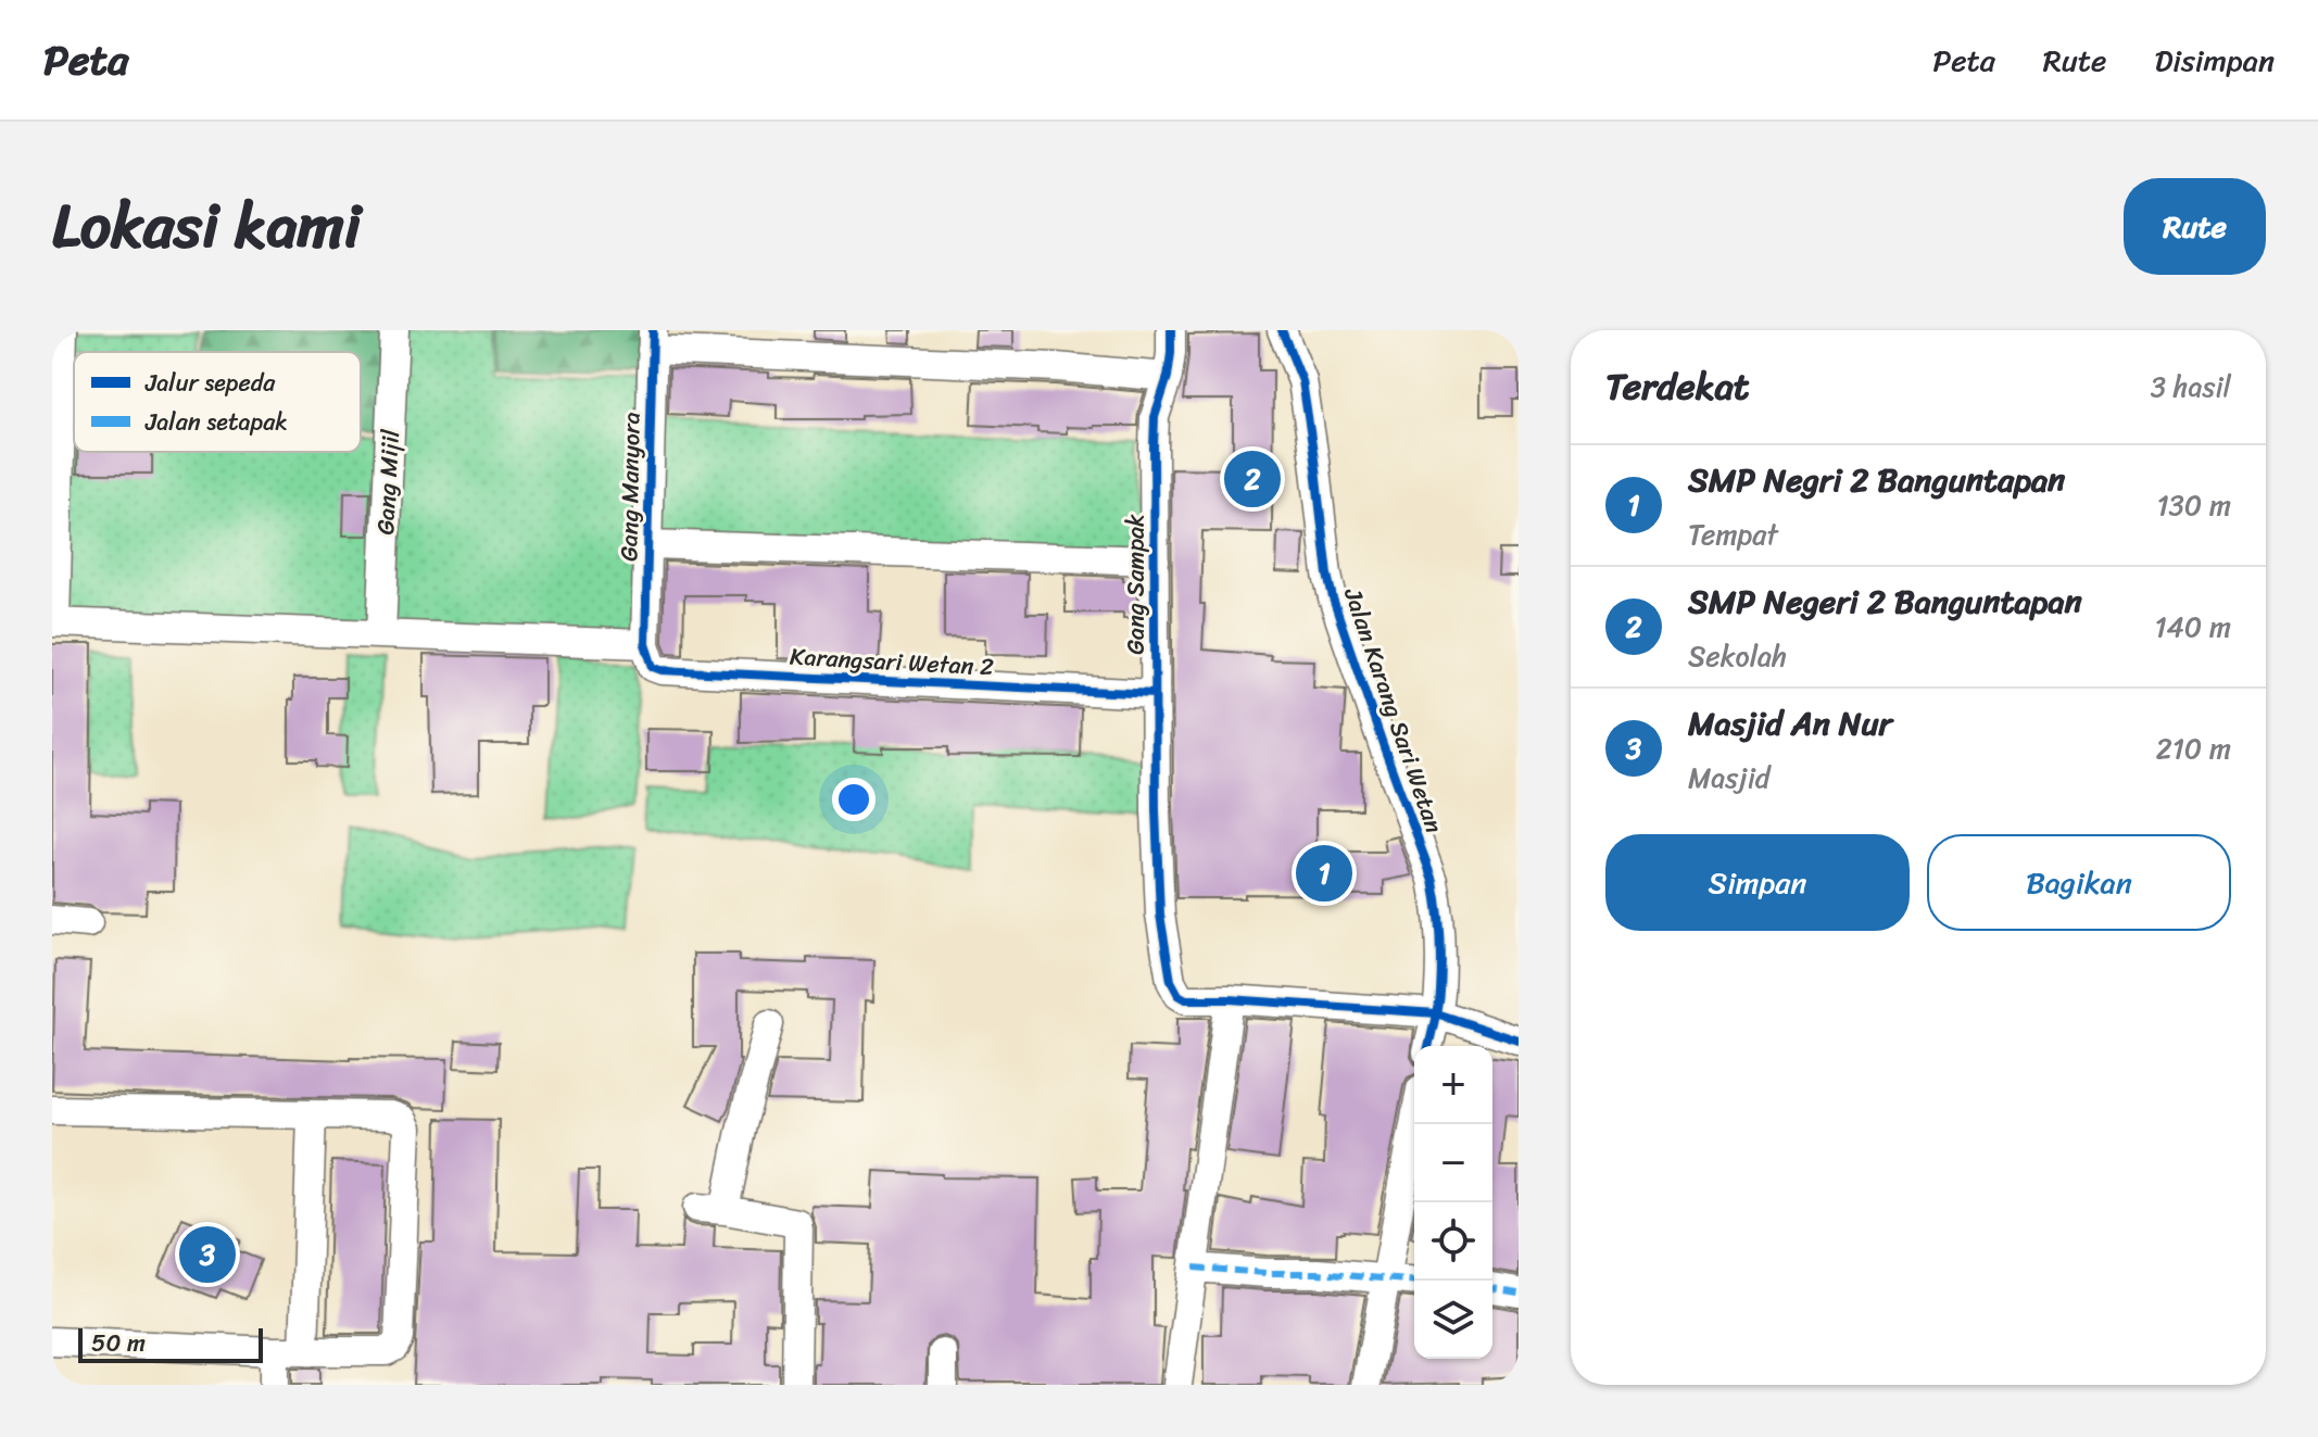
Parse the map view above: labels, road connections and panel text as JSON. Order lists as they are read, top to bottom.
{
  "streets": {
    "street": [
      "Gang Mijil",
      "Gang Manyora",
      "Gang Sampak",
      "Karangsari Wetan 2",
      "Jalan Karang Sari Wetan"
    ]
  },
  "crossings": [
    ["Gang Manyora", "Karangsari Wetan 2"],
    ["Gang Sampak", "Karangsari Wetan 2"]
  ],
  "legend": ["Jalur sepeda", "Jalan setapak"],
  "scale_bar": "50 m",
  "page": {
    "header": "Peta",
    "nav": ["Peta", "Rute", "Disimpan"],
    "title": "Lokasi kami",
    "buttons": [
      "Rute",
      ["Simpan", "Bagikan"]
    ],
    "heading": ["Terdekat", "3 hasil"],
    "list": [
      {
        "mark": "1",
        "name": "SMP Negri 2 Banguntapan",
        "note": "Tempat",
        "value": "130 m"
      },
      {
        "mark": "2",
        "name": "SMP Negeri 2 Banguntapan",
        "note": "Sekolah",
        "value": "140 m"
      },
      {
        "mark": "3",
        "name": "Masjid An Nur",
        "note": "Masjid",
        "value": "210 m"
      }
    ],
    "pins": ["2", "1", "3"],
    "map_buttons": ["+", "−"],
    "scale": "50 m"
  }
}
